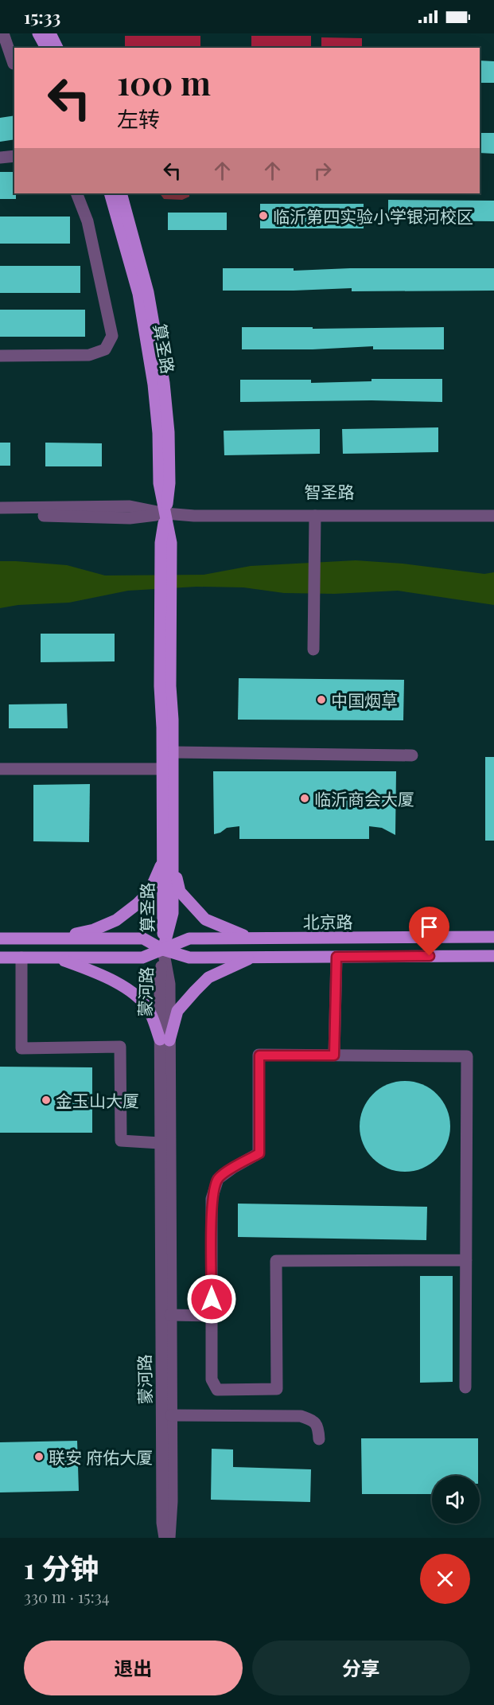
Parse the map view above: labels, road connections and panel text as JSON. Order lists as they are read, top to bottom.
{
  "streets": {
    "main road": ["算圣路", "北京路"],
    "street": ["智圣路", "蒙河路"]
  },
  "crossings": [
    ["算圣路", "智圣路"],
    ["算圣路", "北京路"],
    ["算圣路", "蒙河路"],
    ["北京路", "蒙河路"]
  ],
  "places": [
    "临沂第四实验小学银河校区",
    "中国烟草",
    "临沂商会大厦",
    "金玉山大厦",
    "联安 府佑大厦"
  ],
  "page": {
    "status": "15:33",
    "turn": ["100 m", "左转"],
    "heading": ["1 分钟", "330 m · 15:34"],
    "buttons": ["退出", "分享"]
  }
}
